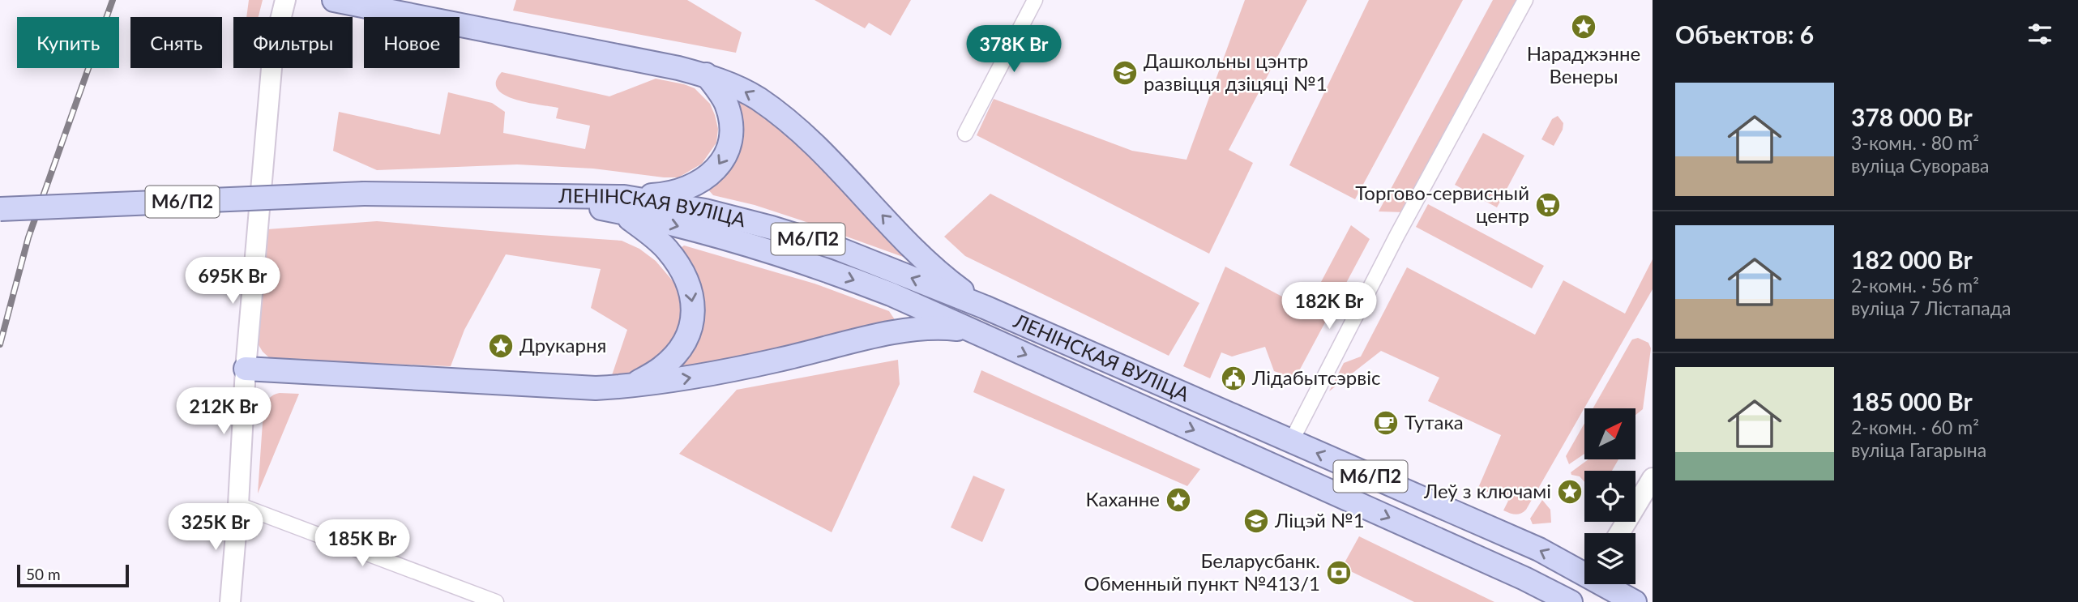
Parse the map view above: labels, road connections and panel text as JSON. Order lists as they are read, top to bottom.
{
  "streets": {
    "main road": ["М6/П2", "ЛЕНІНСКАЯ ВУЛІЦА"]
  },
  "places": {
    "place": [
      "Нараджэнне Венеры",
      "Друкарня",
      "Леў з ключамі",
      "Каханне"
    ],
    "school or university": ["Дашкольны цэнтр развіцця дзіцяці №1", "Ліцэй №1"],
    "supermarket": ["Торгово-сервисный центр"],
    "public building": ["Лідабытсэрвіс"],
    "cafe": ["Тутака"],
    "bank": ["Беларусбанк. Обменный пункт №413/1"]
  },
  "scale_bar": "50 m",
  "north": "top right",
  "page": {
    "heading": "Объектов: 6",
    "chip": [
      "Купить",
      "Снять",
      "Фильтры",
      "Новое"
    ],
    "price": [
      "378K Br",
      "695K Br",
      "182K Br",
      "212K Br",
      "325K Br",
      "185K Br"
    ],
    "list": [
      {
        "name": "378 000 Br",
        "note": "3-комн. · 80 m² · вуліца Суворава"
      },
      {
        "name": "182 000 Br",
        "note": "2-комн. · 56 m² · вуліца 7 Лістапада"
      },
      {
        "name": "185 000 Br",
        "note": "2-комн. · 60 m² · вуліца Гагарына"
      }
    ],
    "scale": "50 m"
  }
}
